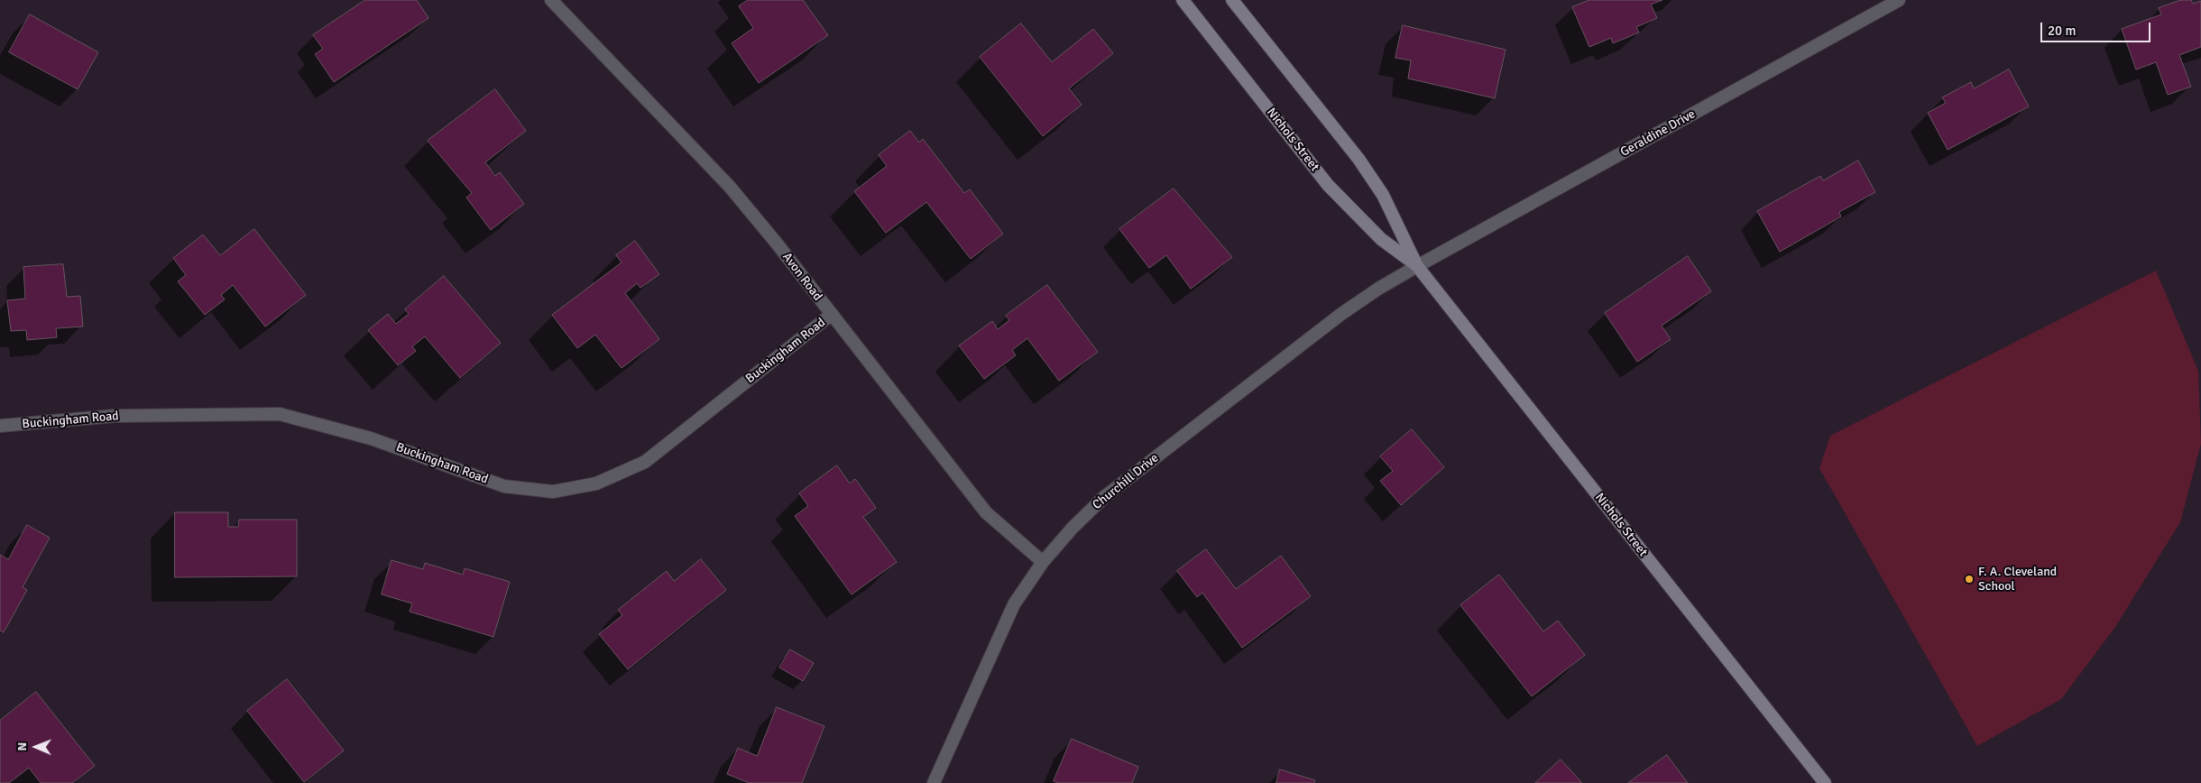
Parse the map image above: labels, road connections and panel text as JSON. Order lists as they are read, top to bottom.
{
  "streets": {
    "main road": ["Nichols Street"],
    "street": [
      "Geraldine Drive",
      "Avon Road",
      "Buckingham Road",
      "Churchill Drive"
    ]
  },
  "crossings": [
    ["Geraldine Drive", "Nichols Street"],
    ["Geraldine Drive", "Churchill Drive"],
    ["Nichols Street", "Churchill Drive"],
    ["Avon Road", "Buckingham Road"],
    ["Avon Road", "Churchill Drive"]
  ],
  "places": ["F. A. Cleveland School"],
  "scale_bar": "20 m",
  "north": "left"
}
